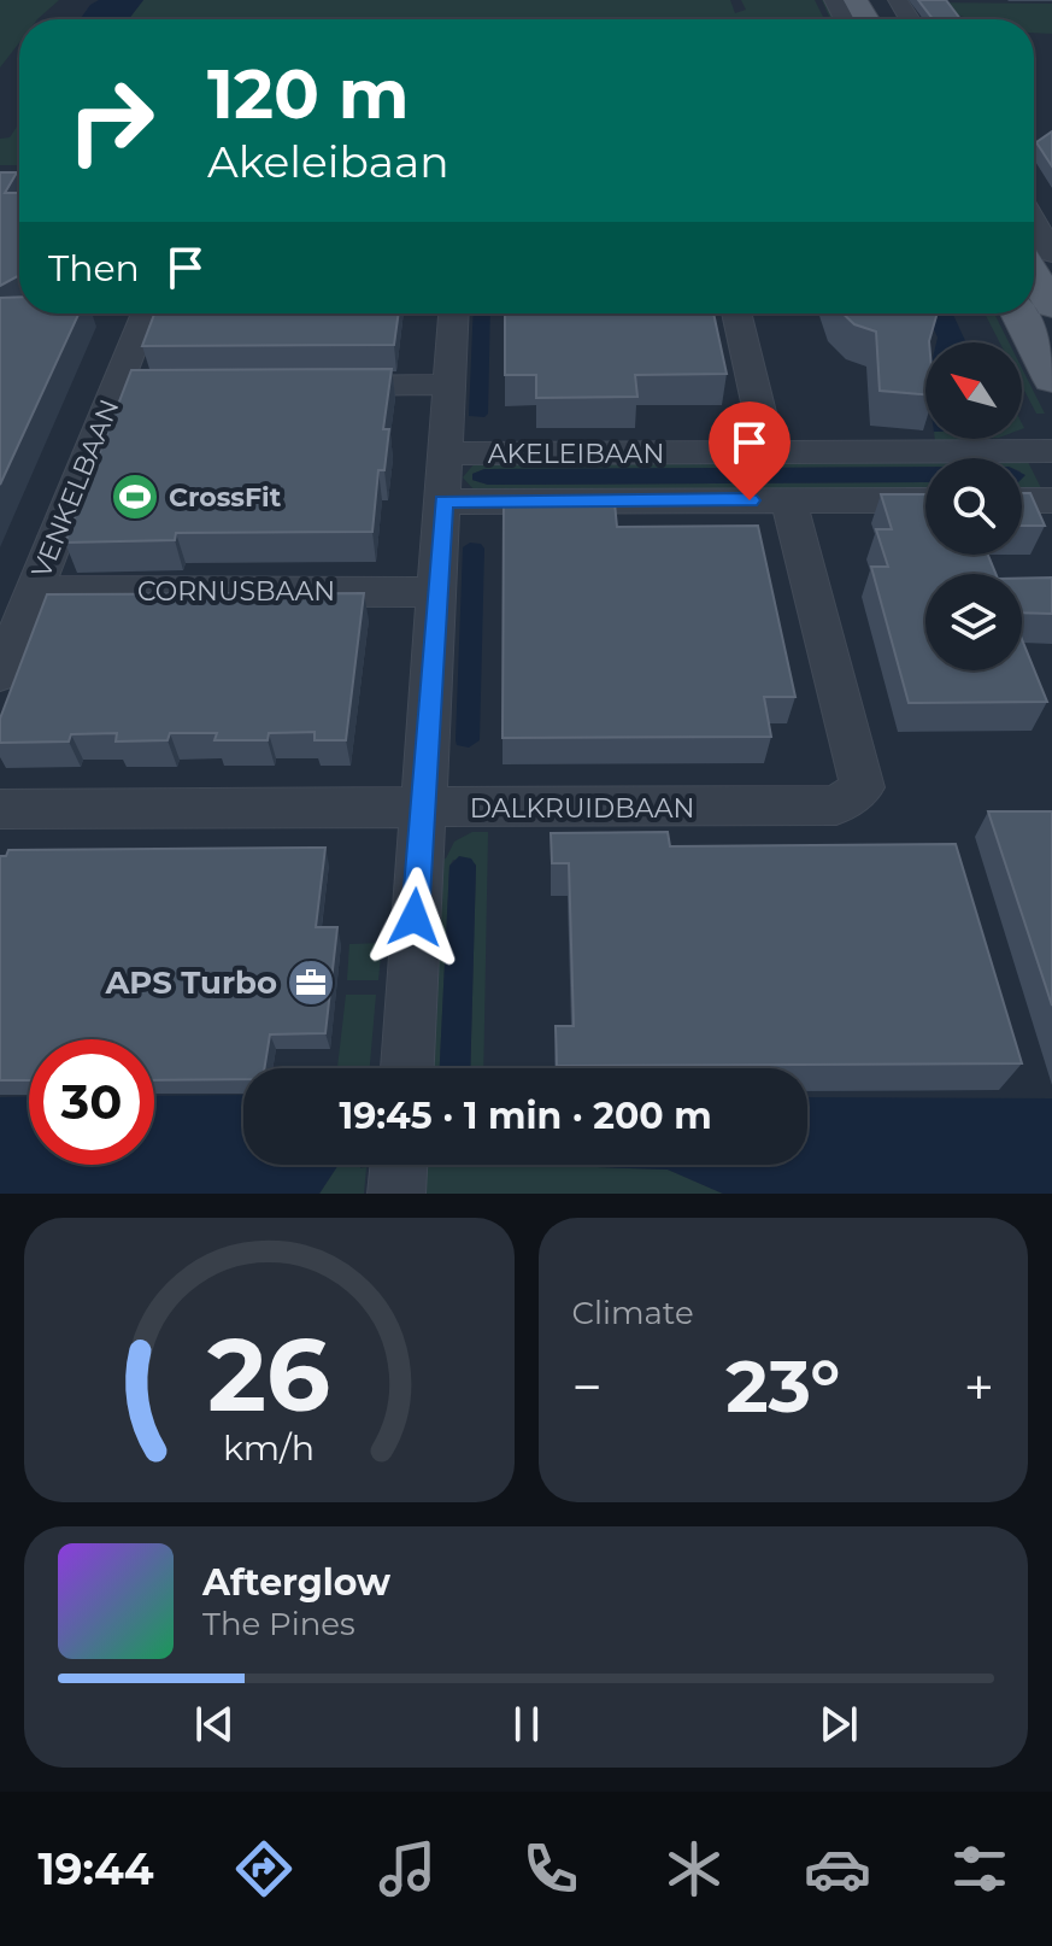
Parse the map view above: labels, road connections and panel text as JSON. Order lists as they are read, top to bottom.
{
  "streets": {
    "street": [
      "AKELEIBAAN",
      "VENKELBAAN",
      "CORNUSBAAN",
      "DALKRUIDBAAN"
    ]
  },
  "crossings": [
    ["AKELEIBAAN", "DALKRUIDBAAN"],
    ["VENKELBAAN", "CORNUSBAAN"]
  ],
  "places": {
    "sports": ["CrossFit"],
    "office": ["APS Turbo"]
  },
  "north": "top left",
  "page": {
    "turn": ["120 m", "Akeleibaan"],
    "then": "Then",
    "limit": "30",
    "trip": "19:45 · 1 min · 200 m",
    "tile": "Climate",
    "heat": ["−", "23°", "+"],
    "song": ["Afterglow", "The Pines"],
    "tabs": "19:44",
    "gauge": ["26", "km/h"]
  }
}
